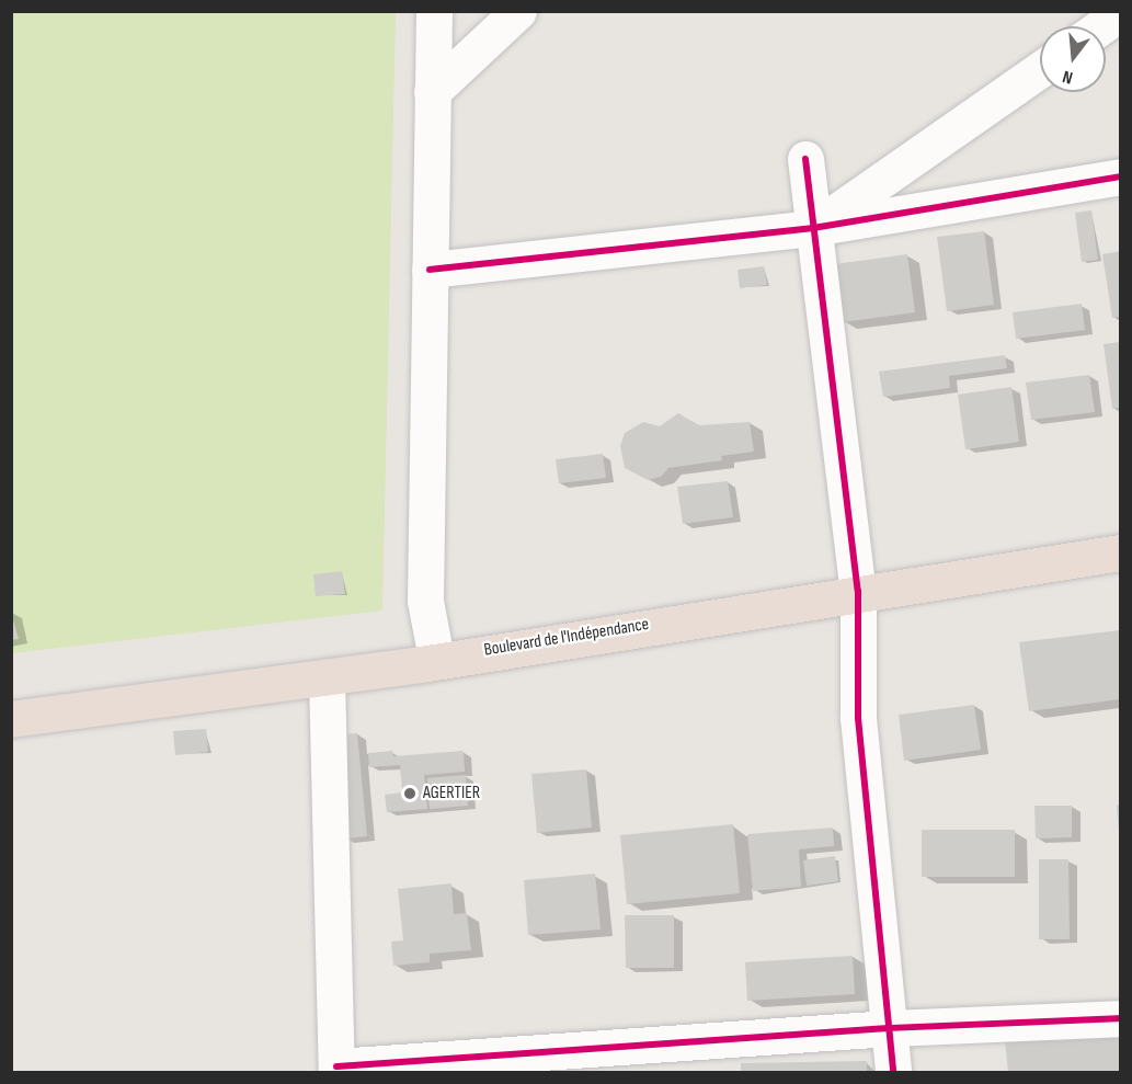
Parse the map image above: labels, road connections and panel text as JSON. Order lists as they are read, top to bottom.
{
  "streets": {
    "highway": ["Boulevard de l'Indépendance"]
  },
  "places": ["AGERTIER"],
  "north": "bottom"
}
